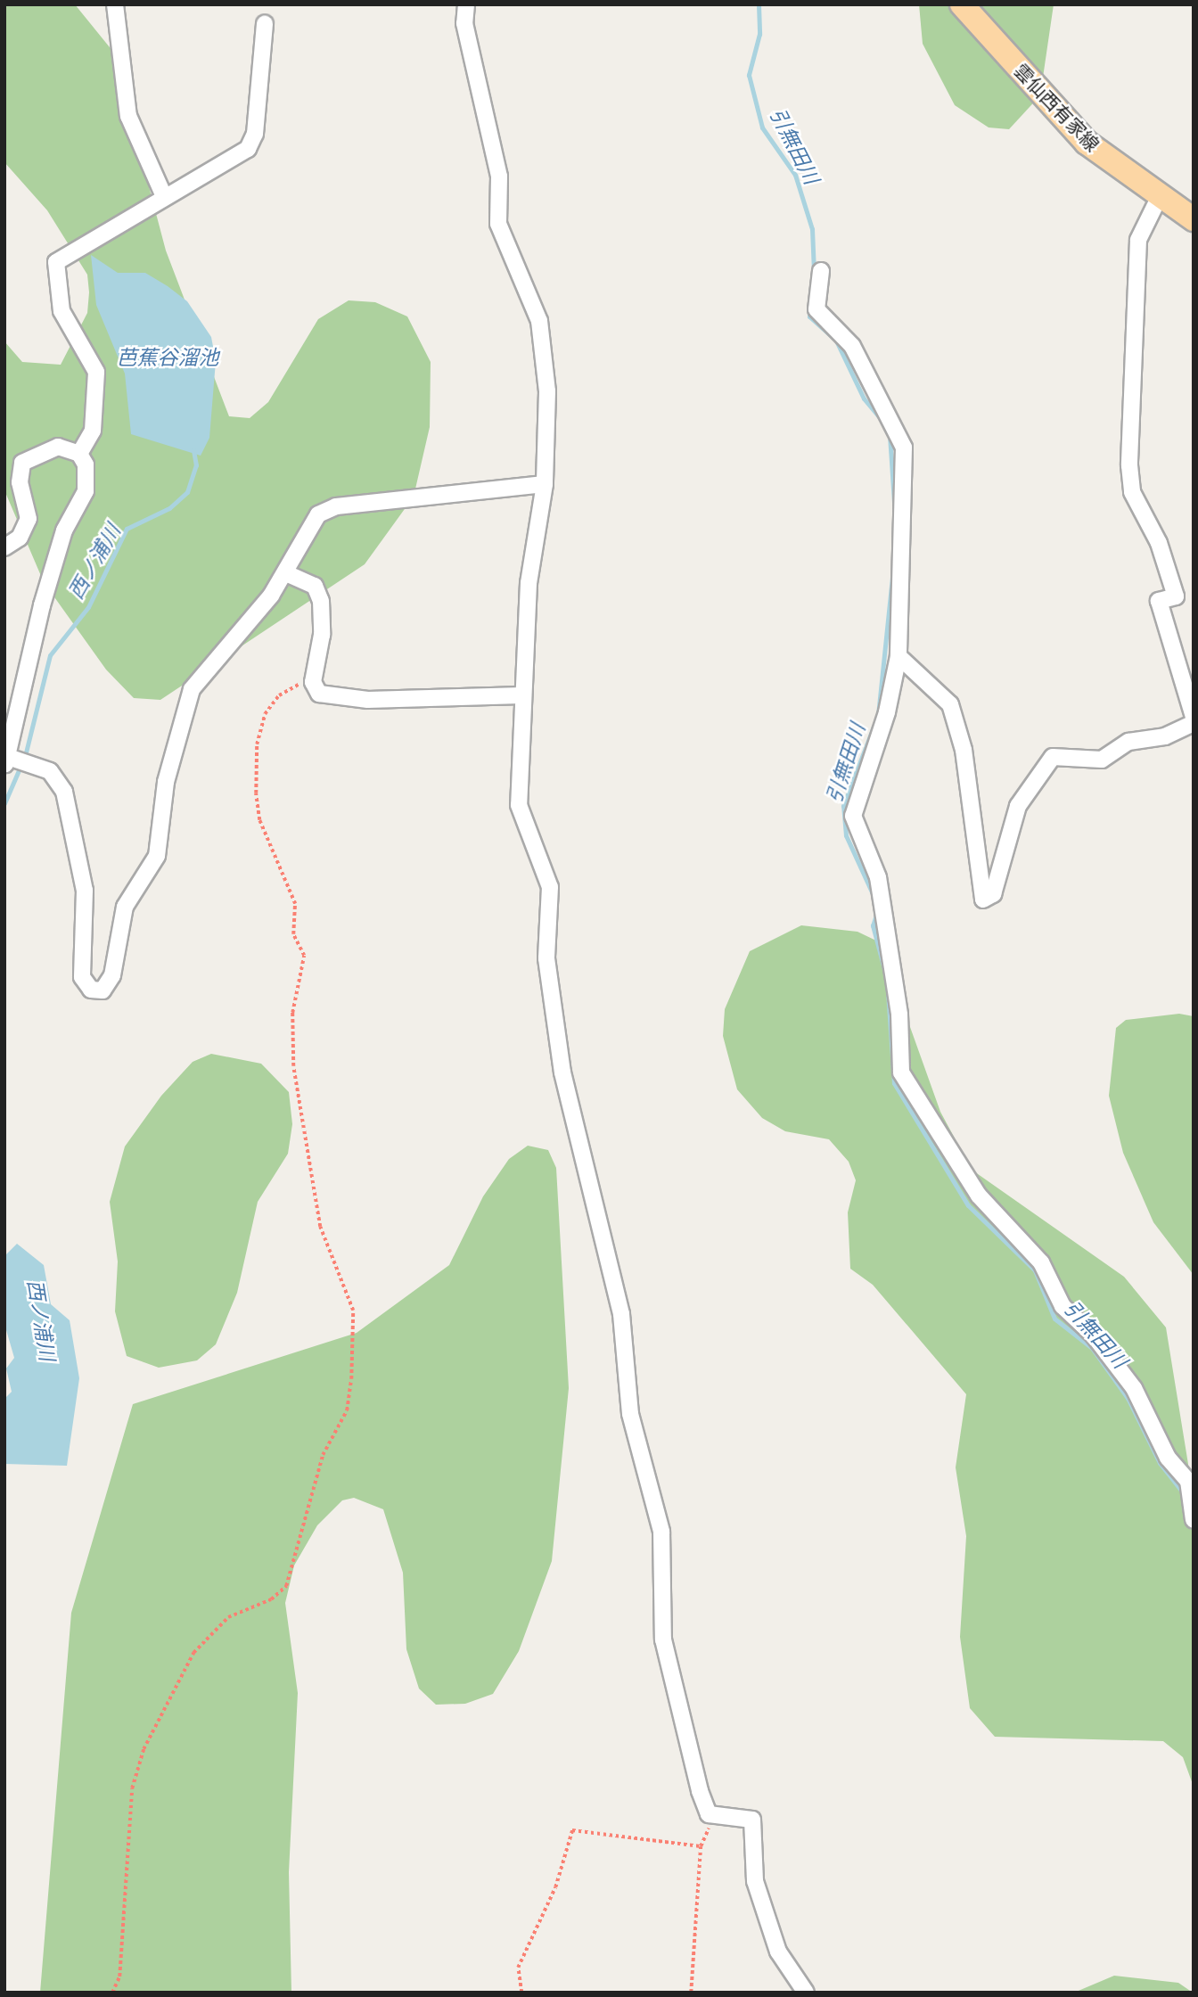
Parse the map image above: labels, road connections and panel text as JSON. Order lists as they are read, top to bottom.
{
  "streets": {
    "main road": ["雲仙西有家線"]
  },
  "water": ["引無田川", "芭蕉谷溜池", "西ノ浦川"]
}
